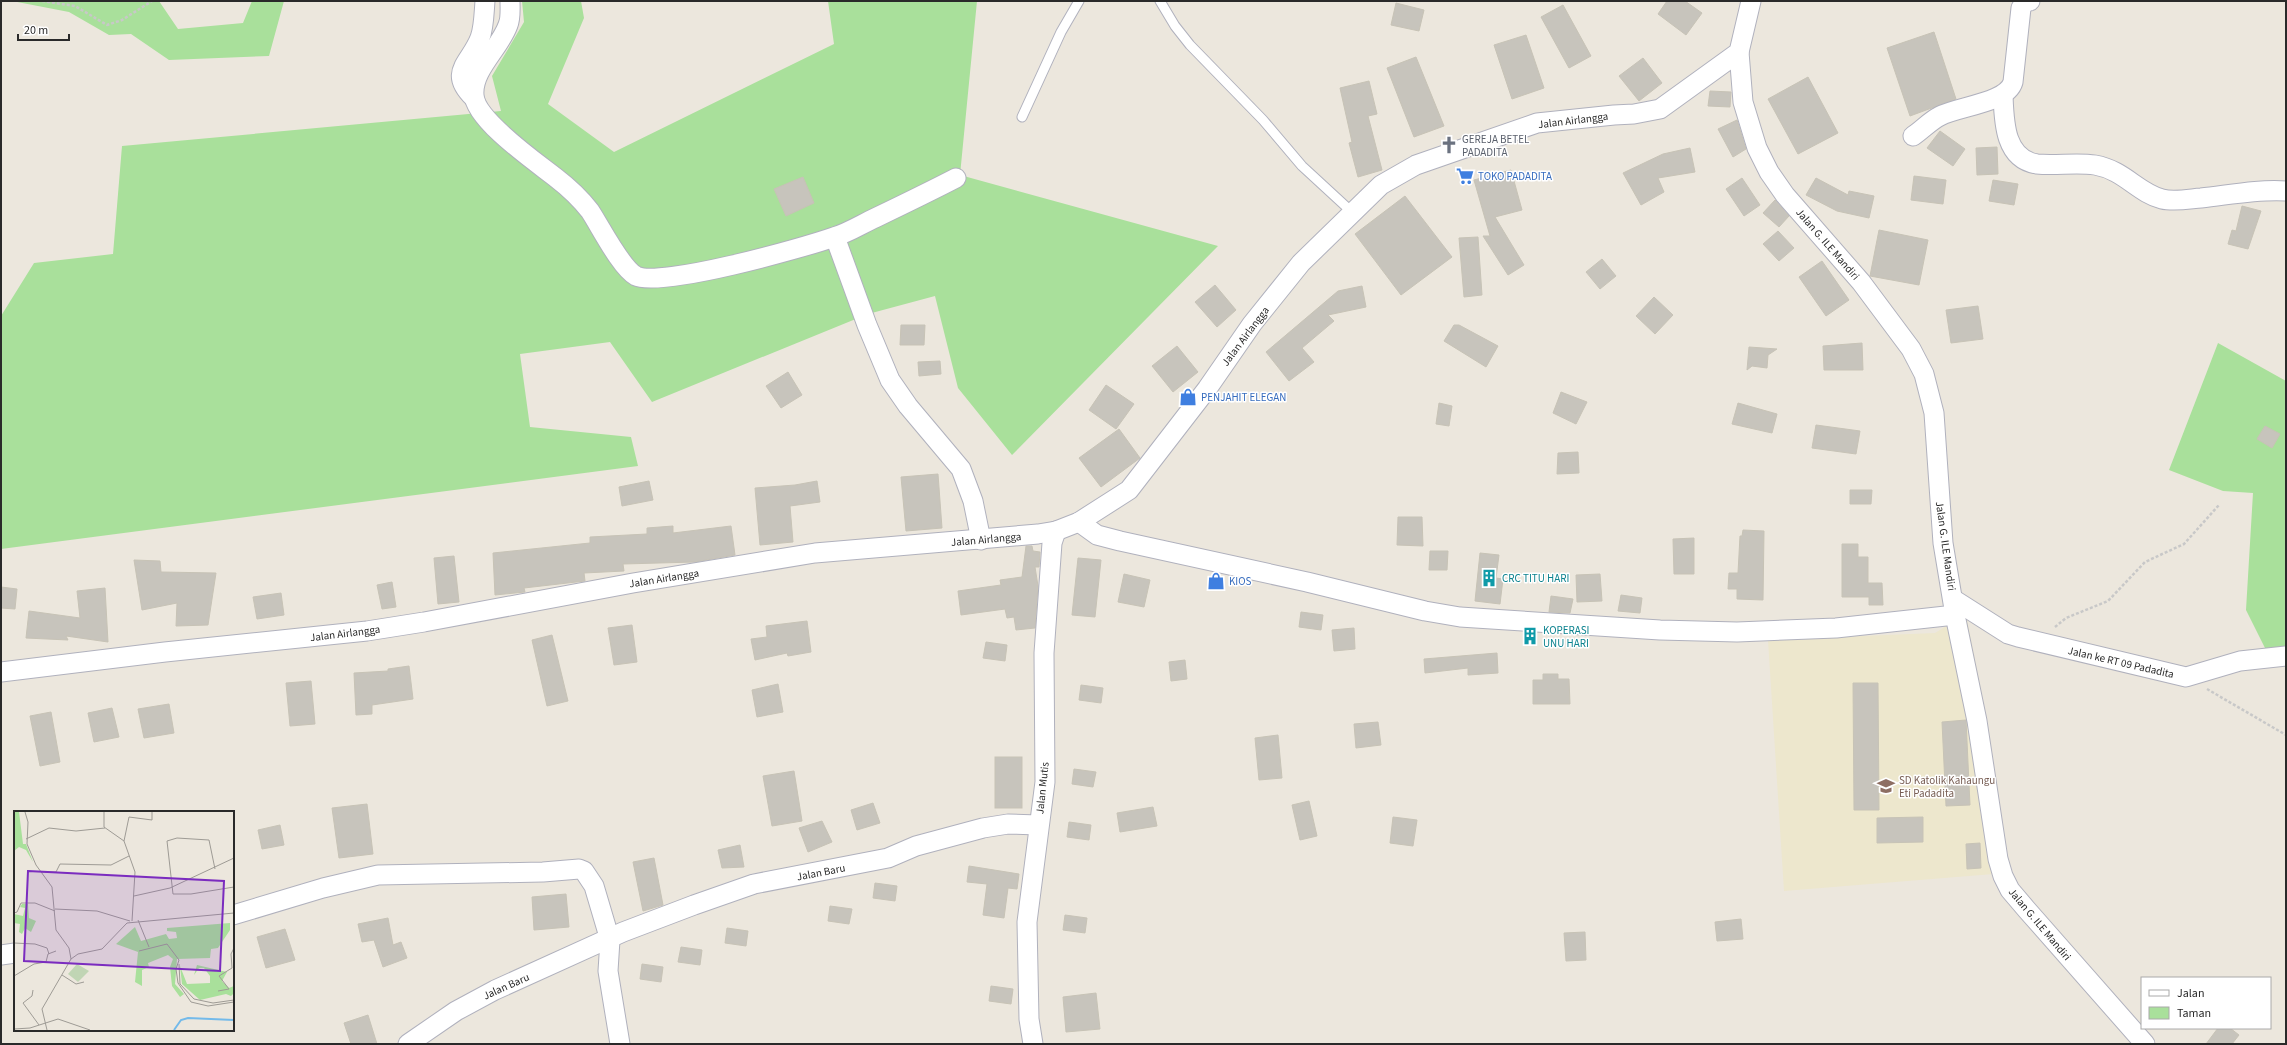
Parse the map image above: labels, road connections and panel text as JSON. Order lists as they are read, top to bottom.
{
  "streets": {
    "street": [
      "Jalan Airlangga",
      "Jalan G. ILE Mandiri",
      "Jalan ke RT 09 Padadita",
      "Jalan Mutis",
      "Jalan Baru"
    ]
  },
  "crossings": [
    ["Jalan Airlangga", "Jalan G. ILE Mandiri"],
    ["Jalan Airlangga", "Jalan Mutis"],
    ["Jalan G. ILE Mandiri", "Jalan ke RT 09 Padadita"],
    ["Jalan Mutis", "Jalan Baru"]
  ],
  "places": {
    "church": ["GEREJA BETEL PADADITA"],
    "supermarket": ["TOKO PADADITA"],
    "shop": ["PENJAHIT ELEGAN", "KIOS"],
    "building": ["CRC TITU HARI", "KOPERASI UNU HARI"],
    "school or university": ["SD Katolik Kahaungu Eti Padadita"]
  },
  "legend": ["Jalan", "Taman"],
  "scale_bar": "20 m"
}
